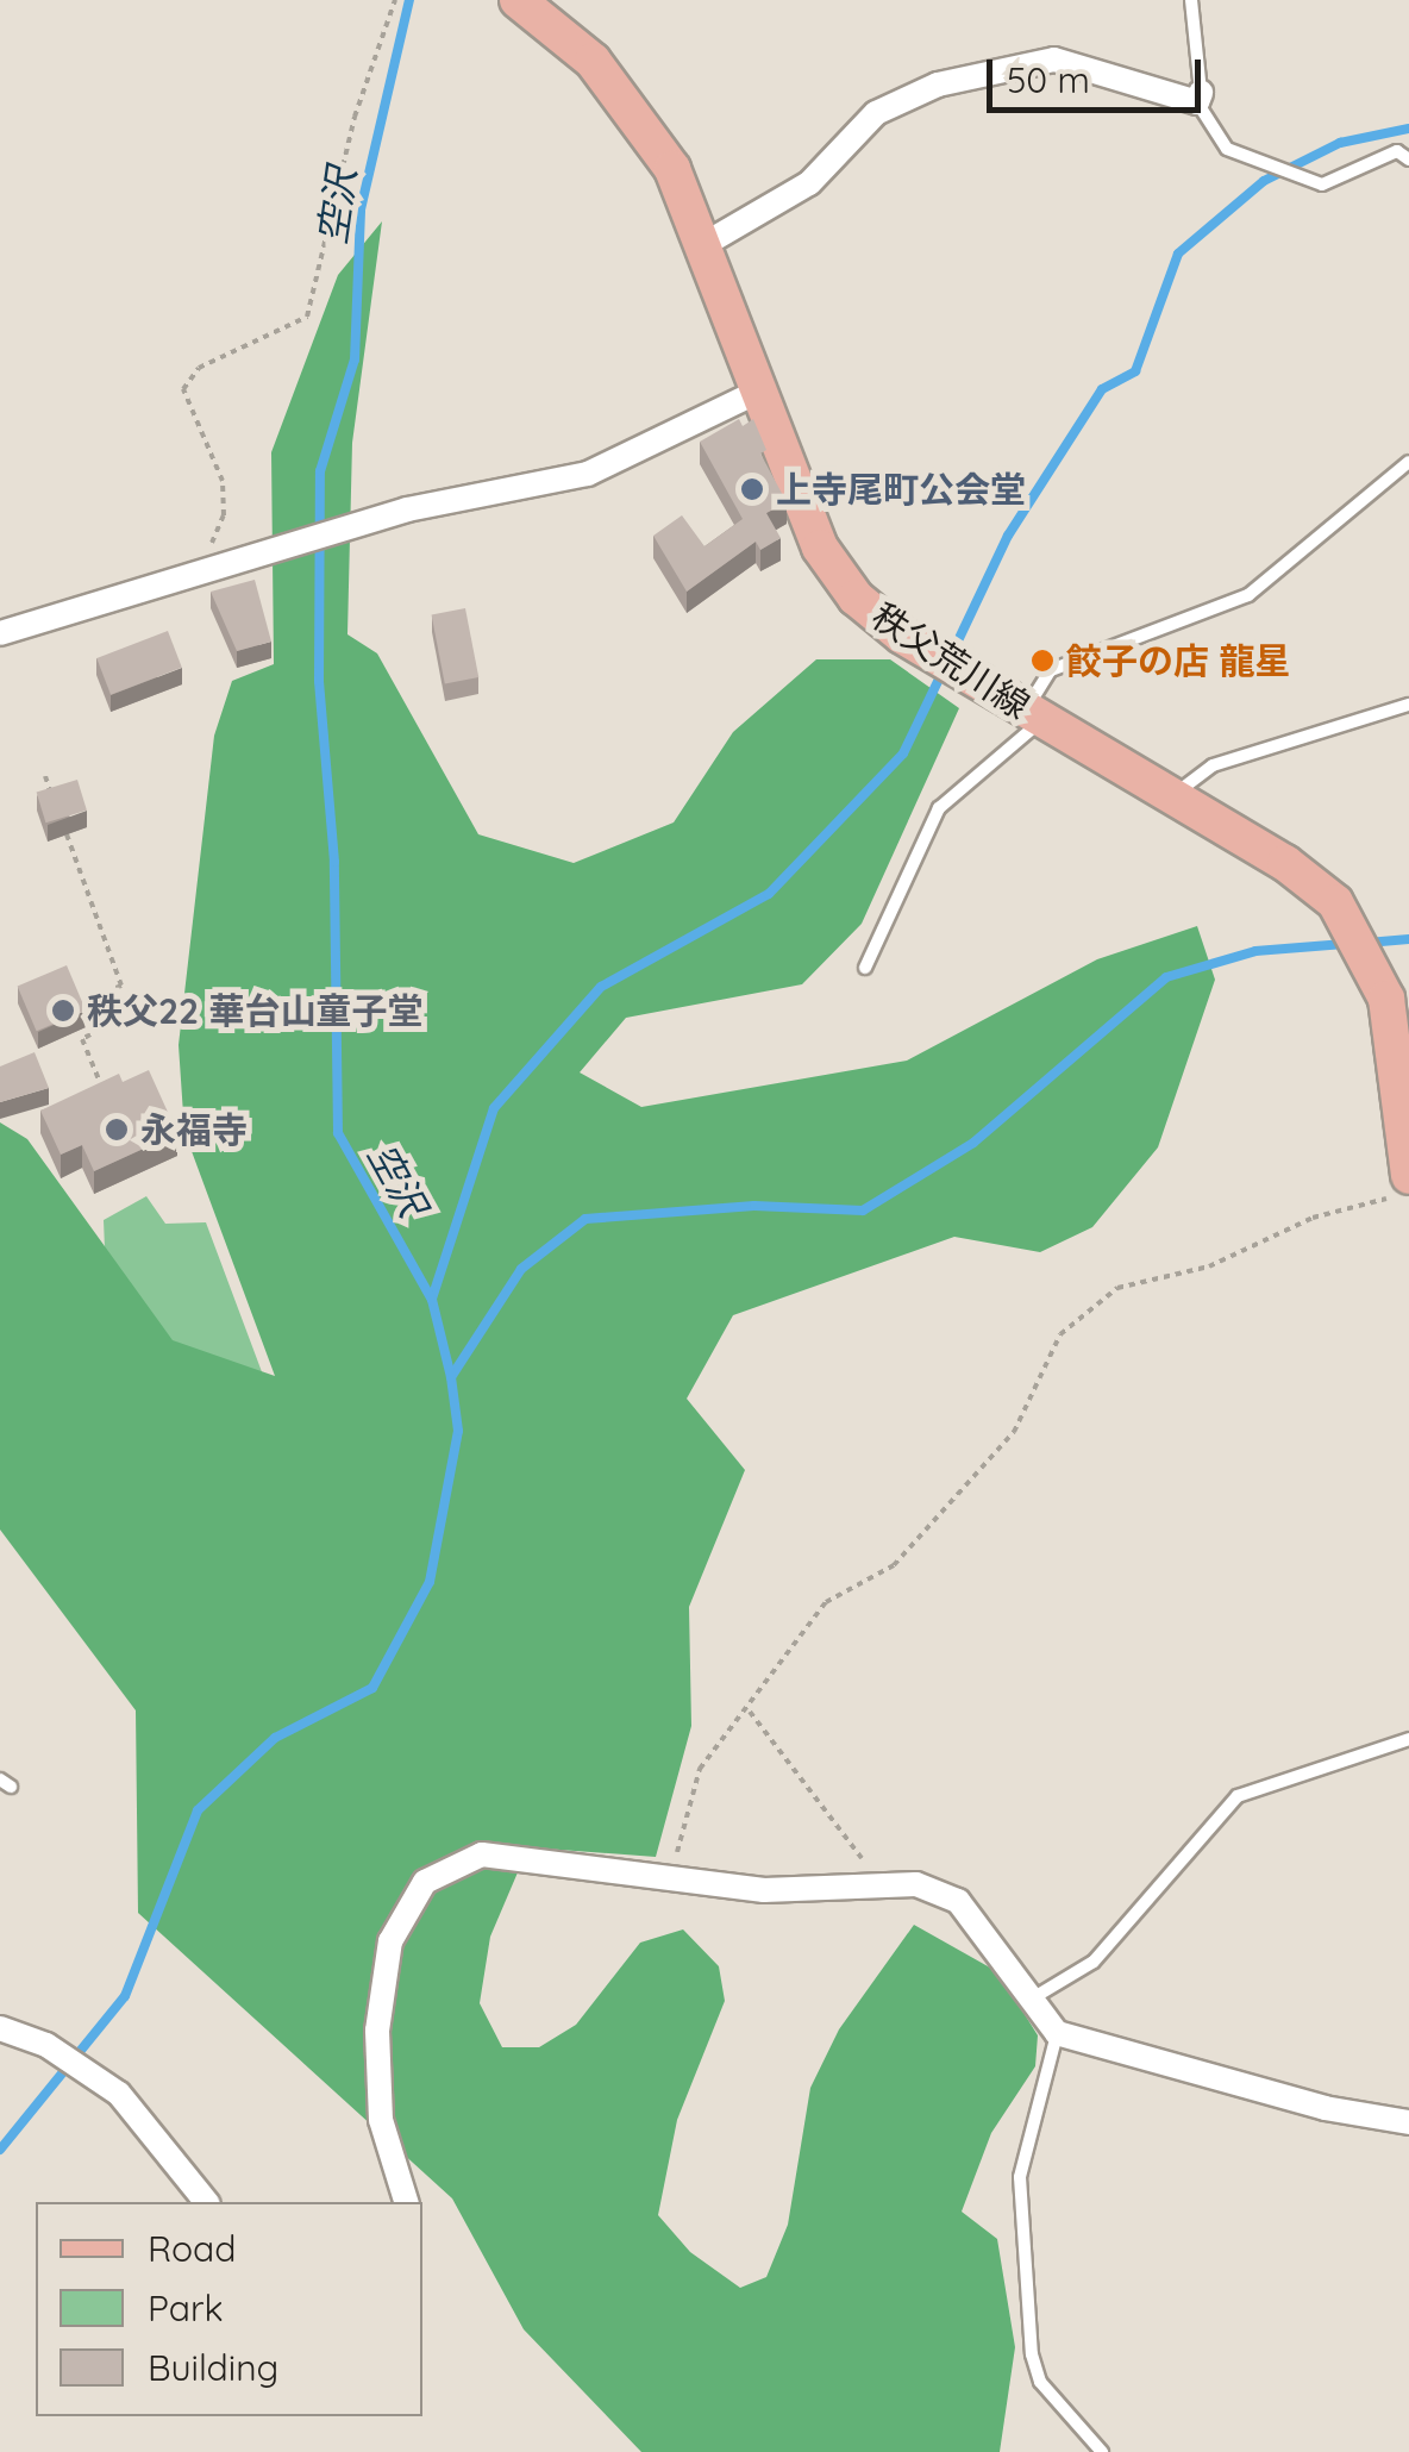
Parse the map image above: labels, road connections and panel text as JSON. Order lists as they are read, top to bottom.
{
  "streets": {
    "main road": ["秩父荒川線"]
  },
  "water": ["空沢"],
  "places": [
    "上寺尾町公会堂",
    "餃子の店 龍星",
    "秩父22 華台山童子堂",
    "永福寺"
  ],
  "legend": ["Road", "Park", "Building"],
  "scale_bar": "50 m"
}
